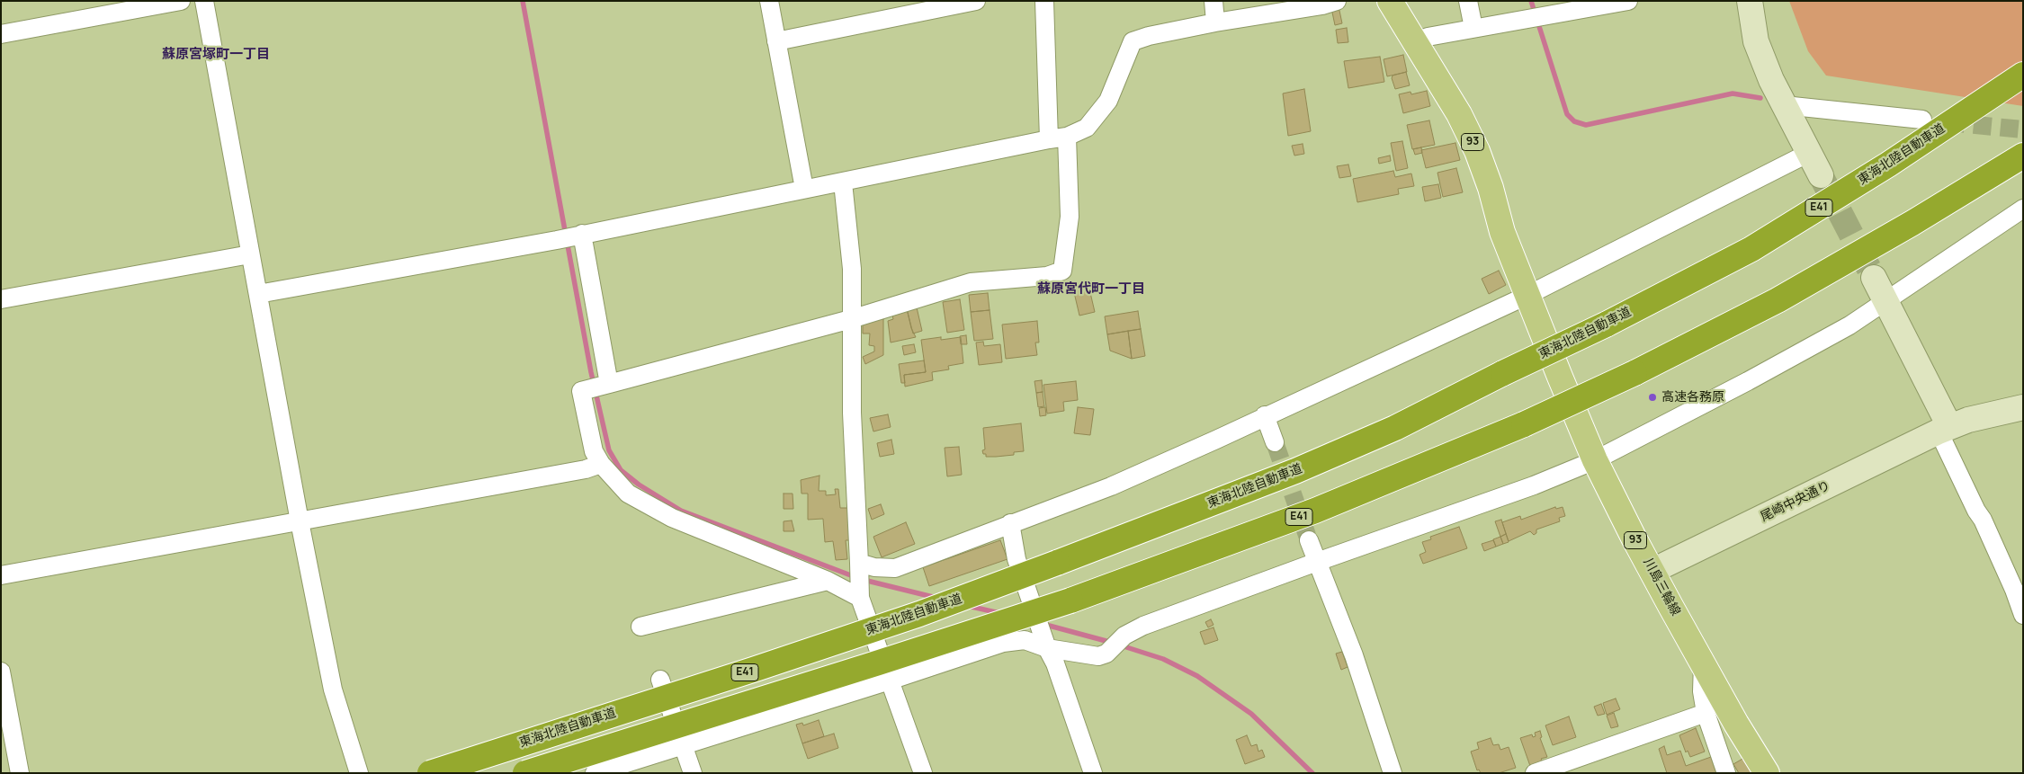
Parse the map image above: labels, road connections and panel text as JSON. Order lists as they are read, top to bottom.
{
  "streets": {
    "highway": ["東海北陸自動車道", "E41"],
    "main road": ["93", "川島三輪線"],
    "street": ["尾崎中央通り"]
  },
  "crossings": [
    ["93", "川島三輪線"],
    ["尾崎中央通り", "川島三輪線"]
  ],
  "districts": ["蘇原宮塚町一丁目", "蘇原宮代町一丁目"],
  "places": ["高速各務原"]
}
